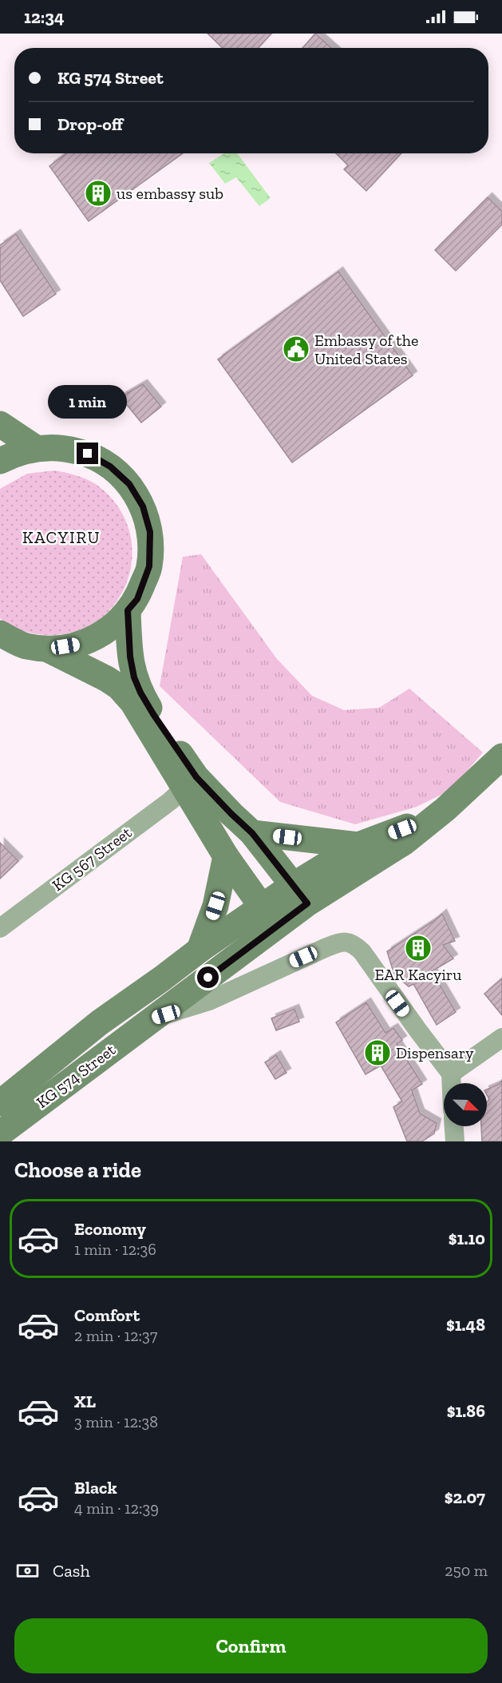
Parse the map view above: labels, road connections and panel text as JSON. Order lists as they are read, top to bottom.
{
  "streets": {
    "main road": ["KG 574 Street"],
    "street": ["KG 567 Street"]
  },
  "districts": ["KACYIRU"],
  "places": {
    "building": ["us embassy sub", "EAR Kacyiru", "Dispensary"],
    "public building": ["Embassy of the United States"]
  },
  "north": "bottom right",
  "page": {
    "status": "12:34",
    "banner": ["KG 574 Street", "Drop-off"],
    "bubble": "1 min",
    "heading": "Choose a ride",
    "list": [
      {
        "name": "Economy",
        "note": "1 min · 12:36",
        "value": "$1.10"
      },
      {
        "name": "Comfort",
        "note": "2 min · 12:37",
        "value": "$1.48"
      },
      {
        "name": "XL",
        "note": "3 min · 12:38",
        "value": "$1.86"
      },
      {
        "name": "Black",
        "note": "4 min · 12:39",
        "value": "$2.07"
      }
    ],
    "pay": ["Cash", "250 m"],
    "buttons": "Confirm"
  }
}
